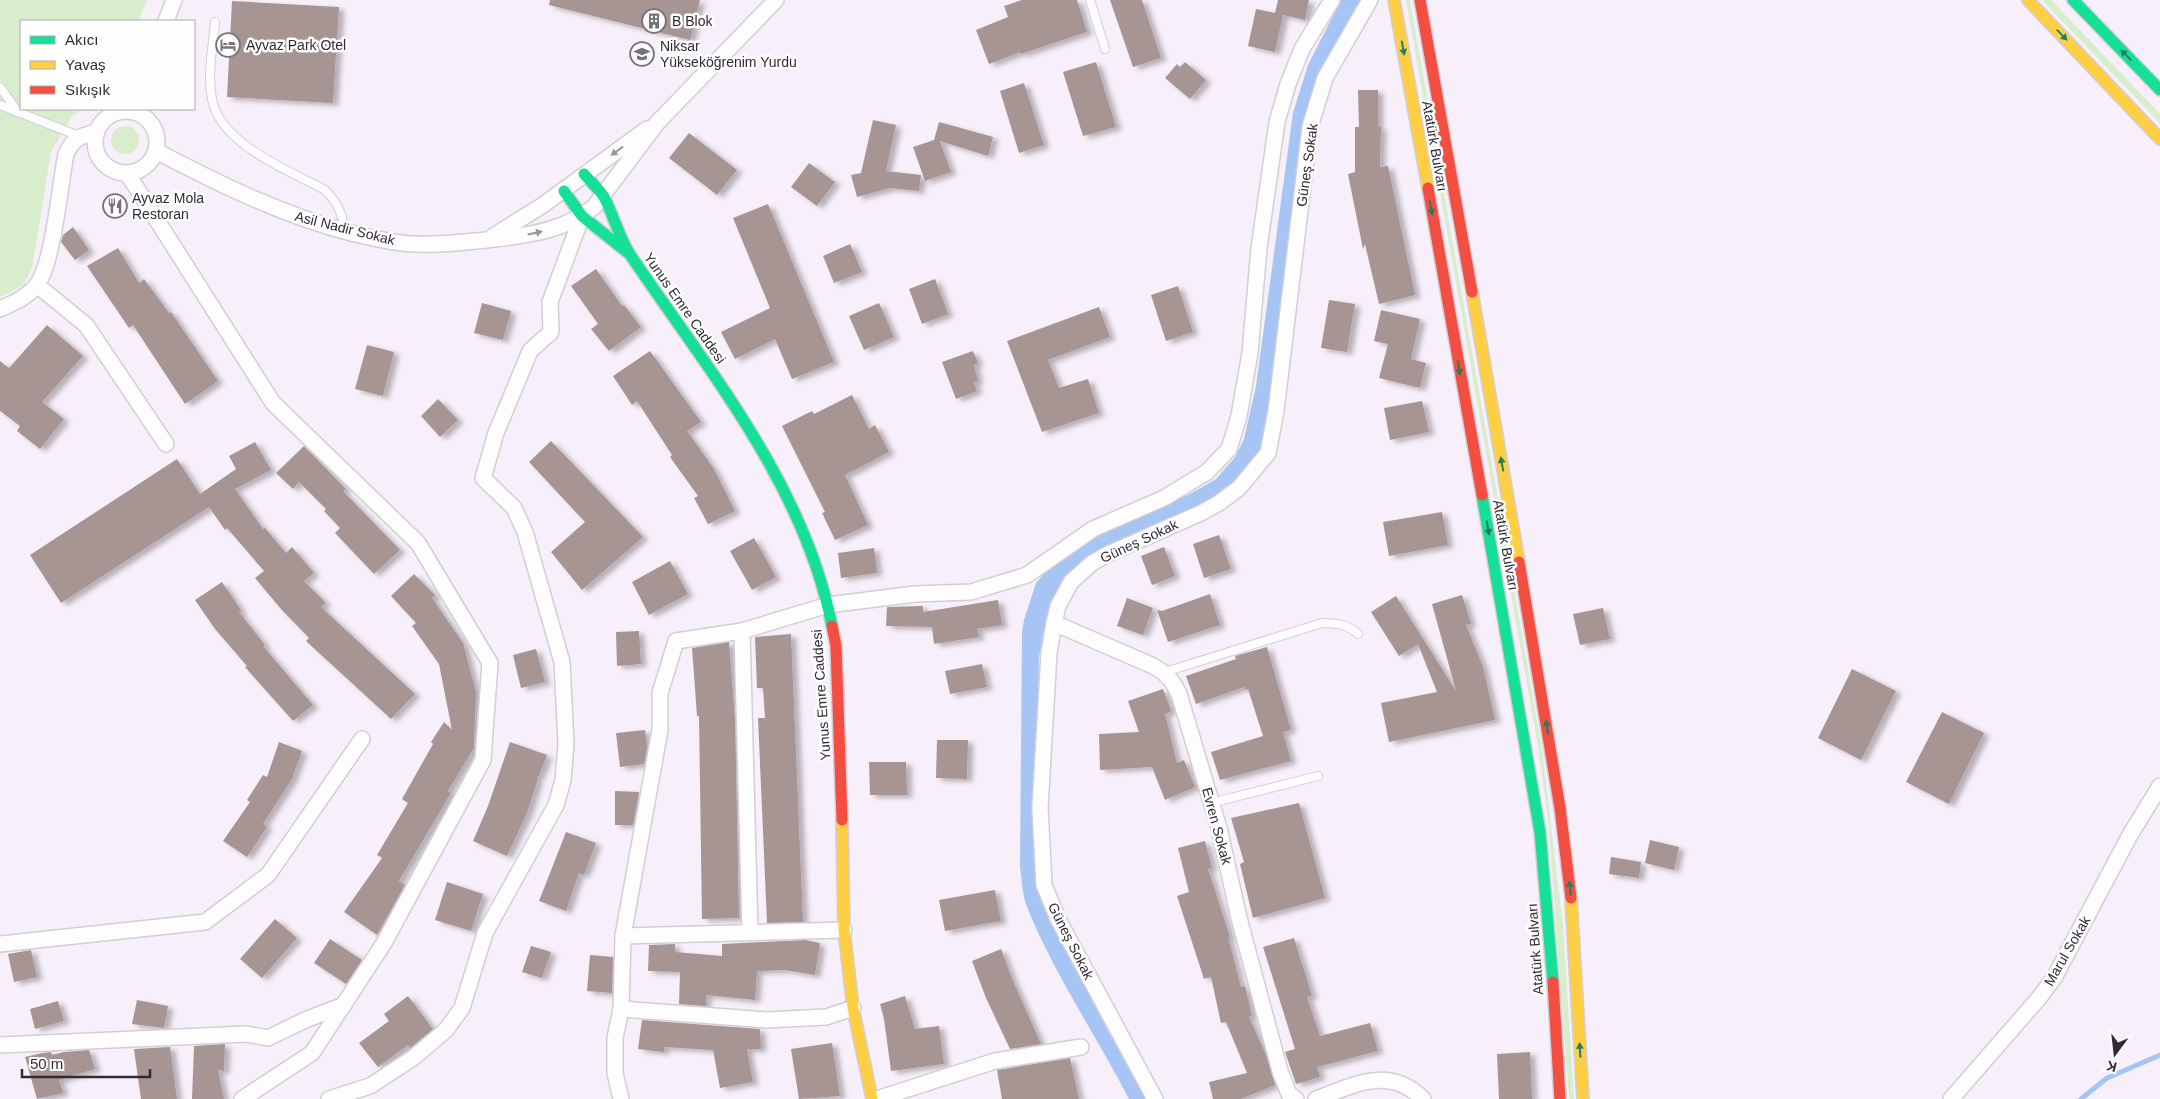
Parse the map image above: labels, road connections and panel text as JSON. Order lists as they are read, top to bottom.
{
  "streets": {
    "main road": ["Atatürk Bulvarı", "Yunus Emre Caddesi"],
    "street": [
      "Güneş Sokak",
      "Asil Nadir Sokak",
      "Evren Sokak",
      "Marul Sokak"
    ]
  },
  "crossings": [
    ["Asil Nadir Sokak", "Yunus Emre Caddesi"]
  ],
  "places": {
    "building": ["B Blok"],
    "hotel": ["Ayvaz Park Otel"],
    "school or university": ["Niksar Yükseköğrenim Yurdu"],
    "restaurant": ["Ayvaz Mola Restoran"]
  },
  "legend": ["Akıcı", "Yavaş", "Sıkışık"],
  "scale_bar": "50 m",
  "north": "bottom"
}
